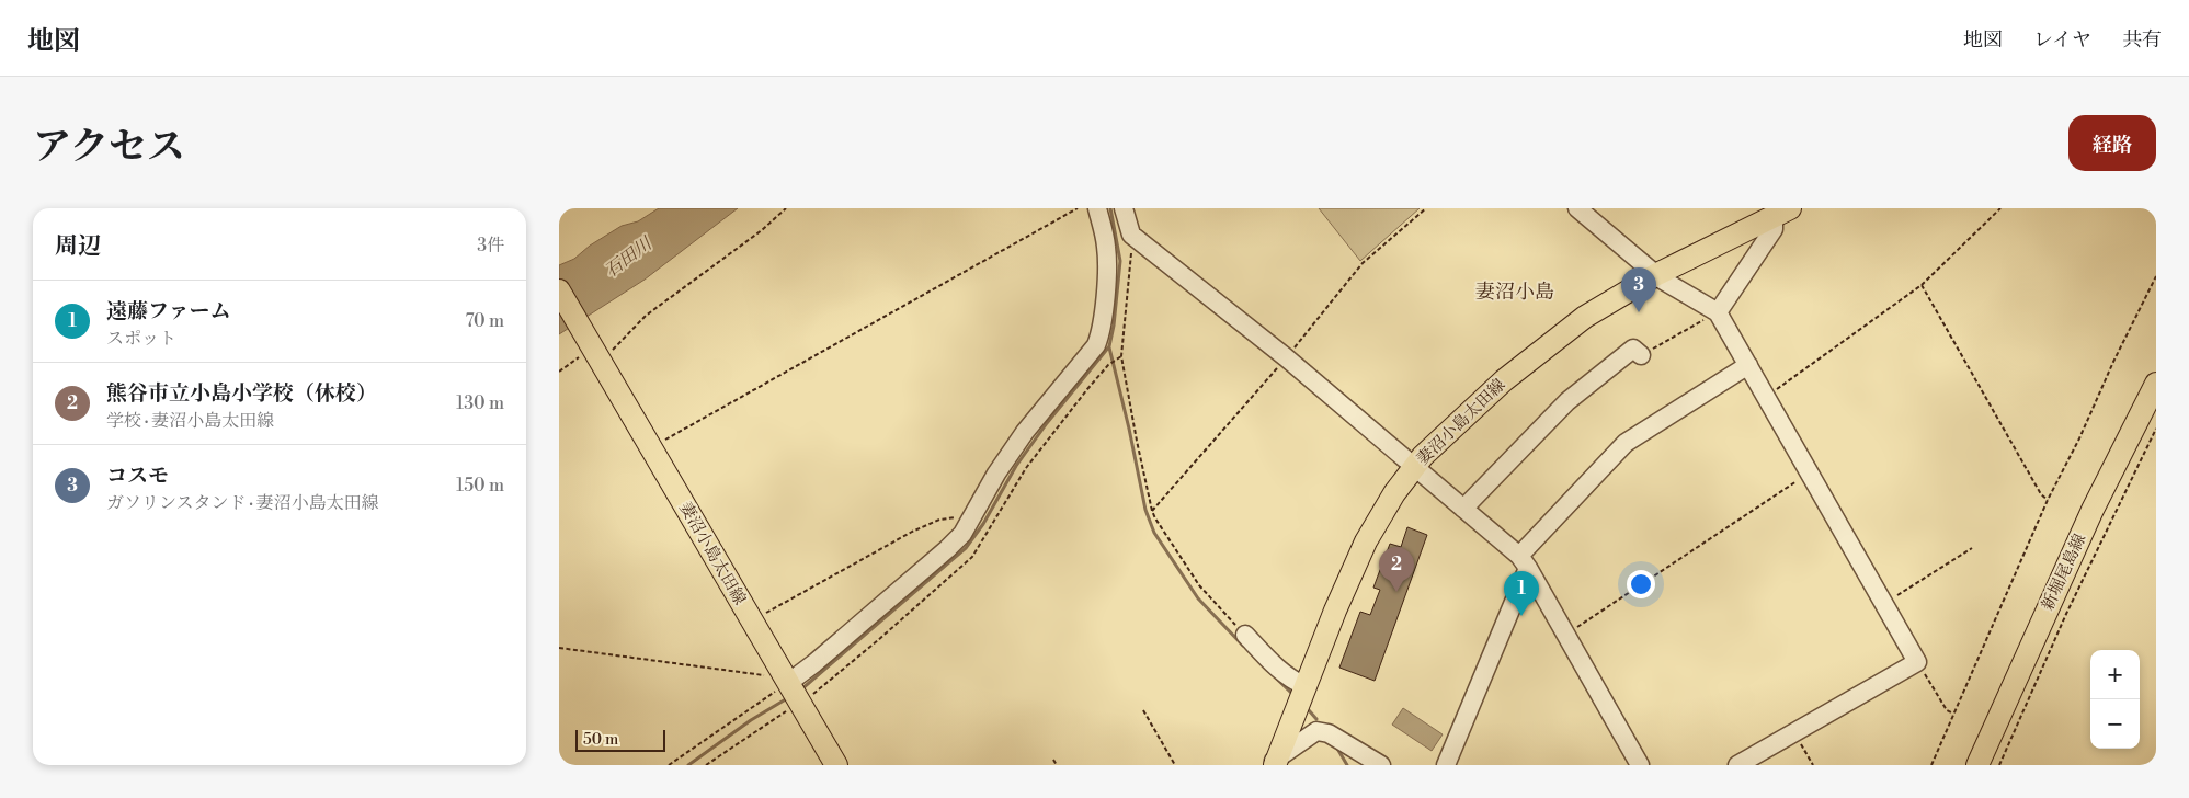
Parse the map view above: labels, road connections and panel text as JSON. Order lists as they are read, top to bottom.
{
  "streets": {
    "main road": ["妻沼小島太田線", "新堀尾島線"]
  },
  "districts": ["妻沼小島"],
  "water": ["石田川"],
  "scale_bar": "50 m",
  "page": {
    "header": "地図",
    "nav": ["地図", "レイヤ", "共有"],
    "title": "アクセス",
    "buttons": "経路",
    "heading": ["周辺", "3件"],
    "pins": ["3", "2", "1"],
    "list": [
      {
        "mark": "1",
        "name": "遠藤ファーム",
        "note": "スポット",
        "value": "70 m"
      },
      {
        "mark": "2",
        "name": "熊谷市立小島小学校（休校）",
        "note": "学校 · 妻沼小島太田線",
        "value": "130 m"
      },
      {
        "mark": "3",
        "name": "コスモ",
        "note": "ガソリンスタンド · 妻沼小島太田線",
        "value": "150 m"
      }
    ],
    "map_buttons": ["+", "−"],
    "scale": "50 m"
  }
}
